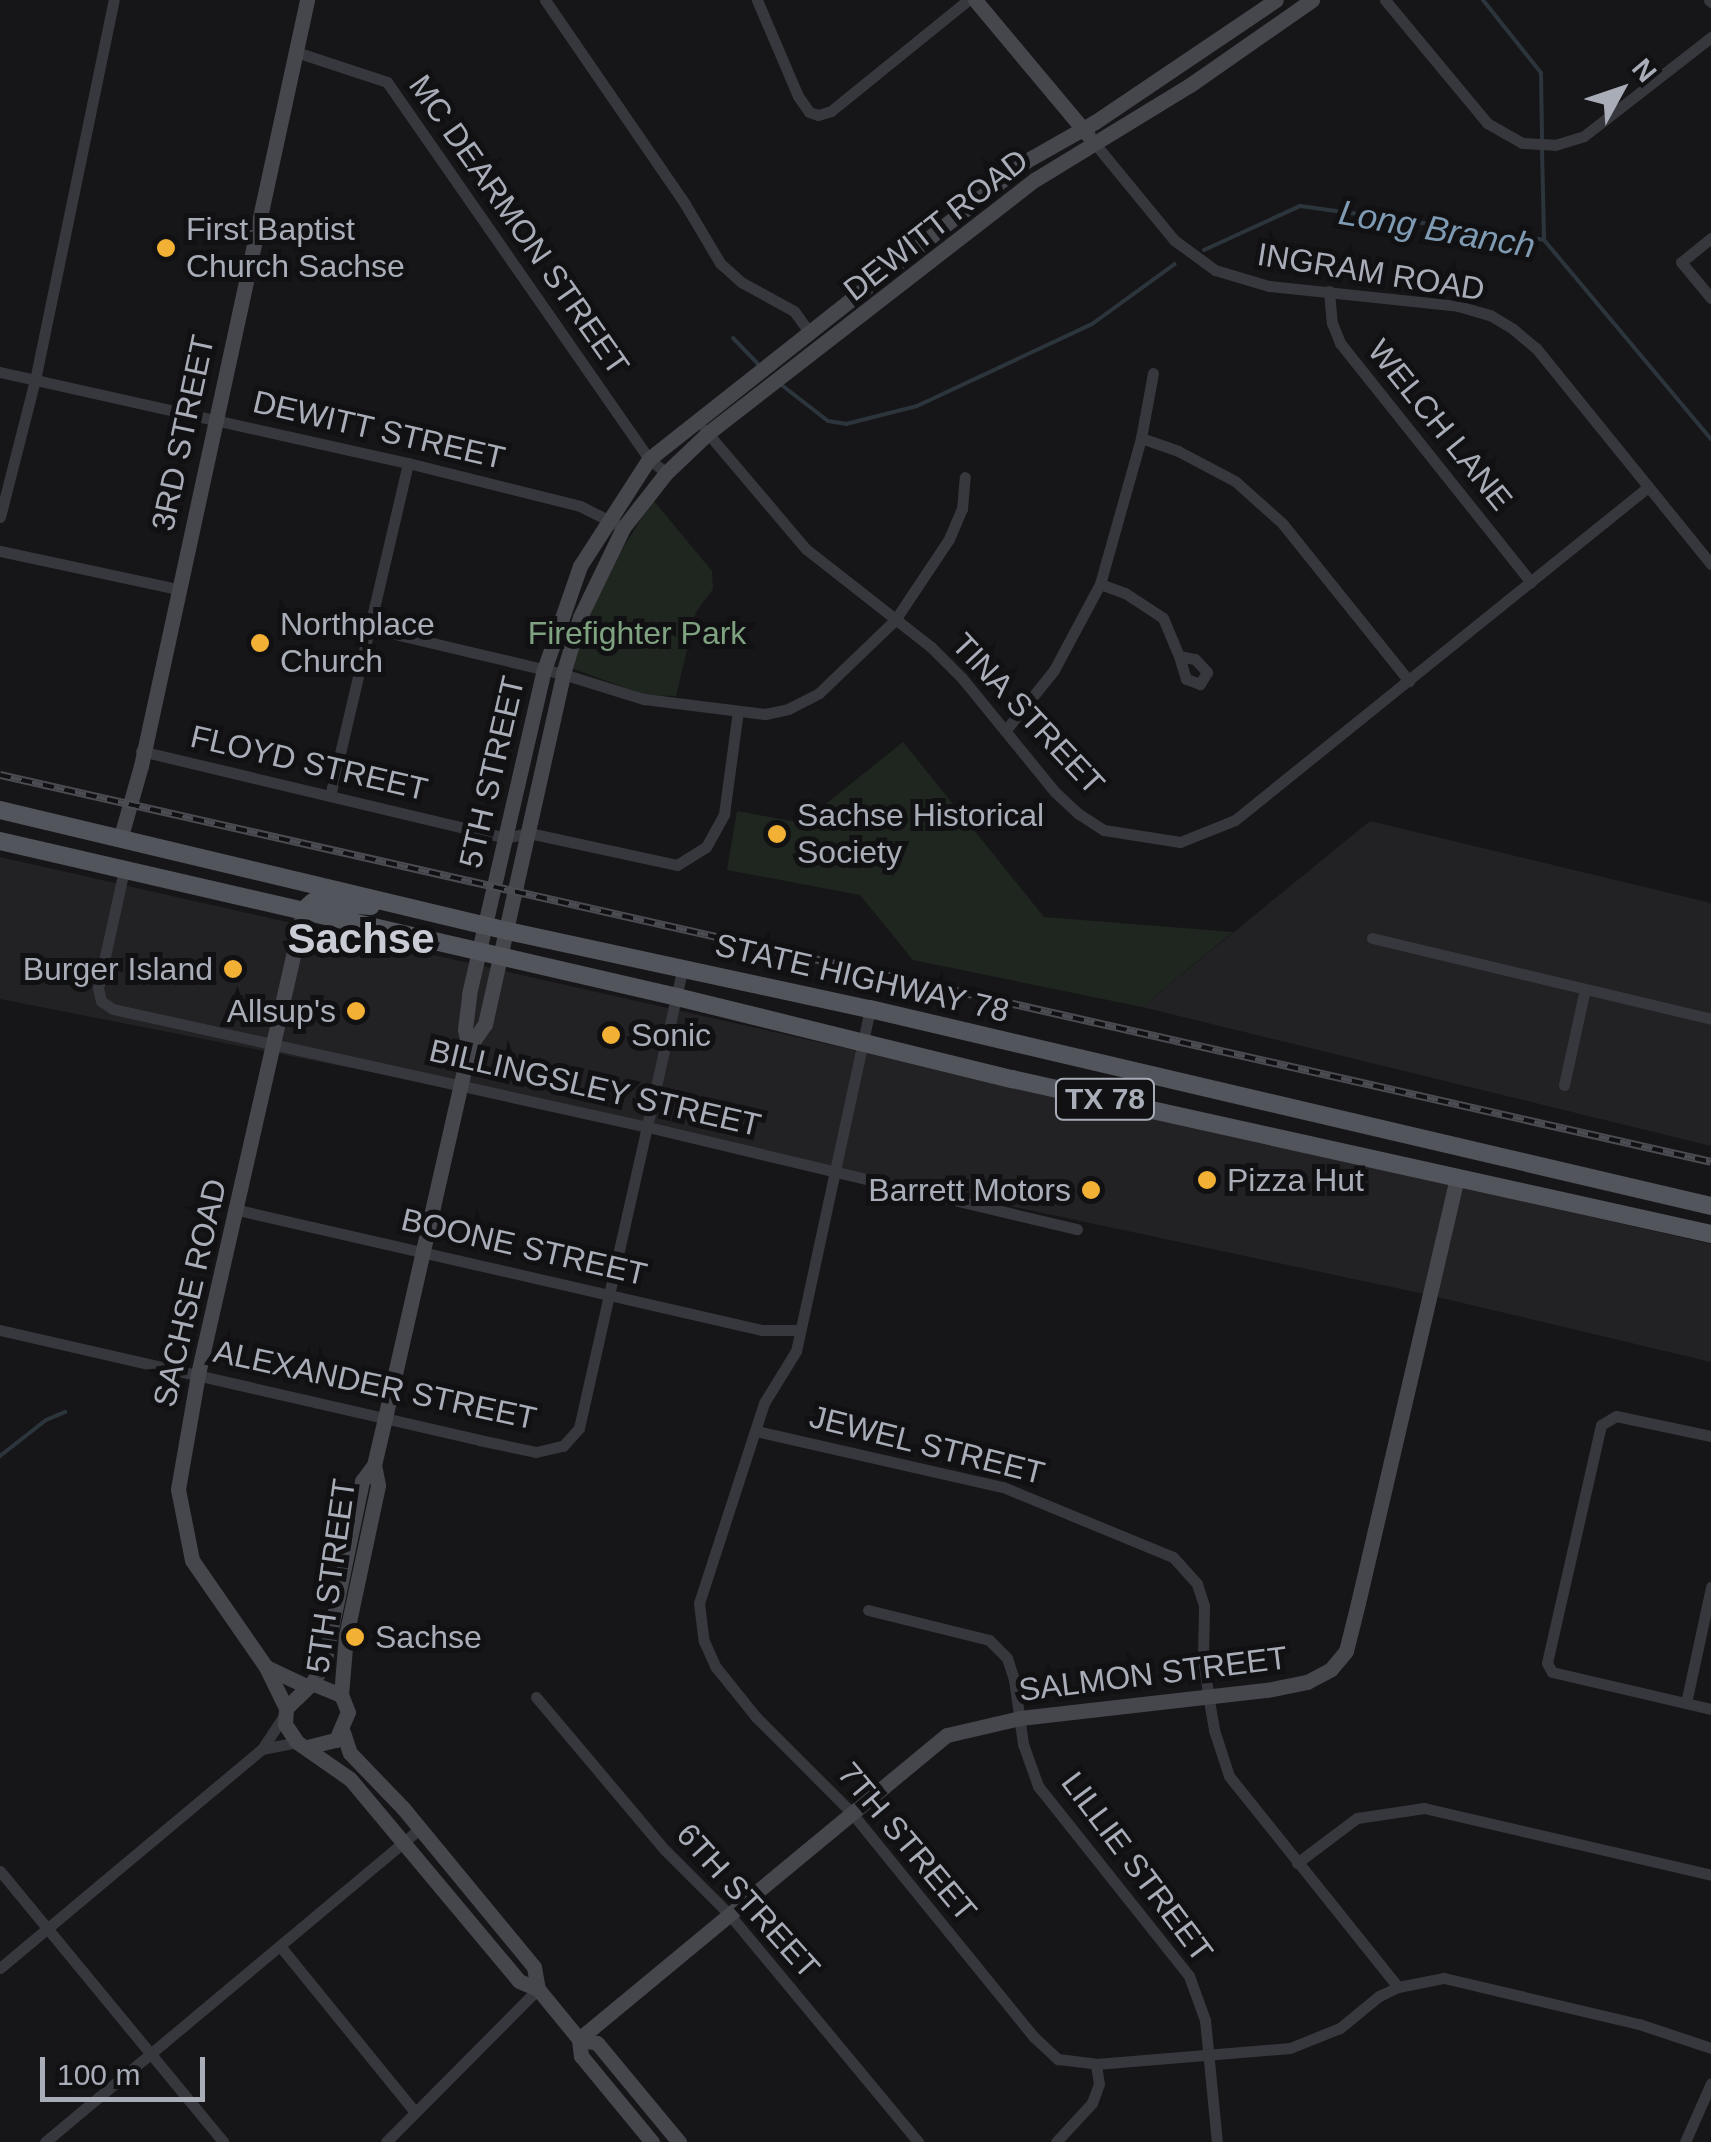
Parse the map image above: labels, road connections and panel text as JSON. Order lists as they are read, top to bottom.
{
  "streets": {
    "main road": [
      "DEWITT ROAD",
      "INGRAM ROAD",
      "3RD STREET",
      "5TH STREET",
      "STATE HIGHWAY 78",
      "TX 78",
      "SACHSE ROAD",
      "SALMON STREET"
    ],
    "street": [
      "MC DEARMON STREET",
      "WELCH LANE",
      "DEWITT STREET",
      "TINA STREET",
      "FLOYD STREET",
      "BILLINGSLEY STREET",
      "BOONE STREET",
      "ALEXANDER STREET",
      "JEWEL STREET",
      "7TH STREET",
      "LILLIE STREET",
      "6TH STREET"
    ]
  },
  "crossings": [
    ["MC DEARMON STREET", "DEWITT ROAD"],
    ["MC DEARMON STREET", "3RD STREET"],
    ["DEWITT ROAD", "INGRAM ROAD"],
    ["DEWITT ROAD", "DEWITT STREET"],
    ["DEWITT ROAD", "TINA STREET"],
    ["DEWITT ROAD", "5TH STREET"],
    ["INGRAM ROAD", "WELCH LANE"],
    ["INGRAM ROAD", "TINA STREET"],
    ["WELCH LANE", "TINA STREET"],
    ["DEWITT STREET", "3RD STREET"],
    ["DEWITT STREET", "5TH STREET"],
    ["3RD STREET", "FLOYD STREET"],
    ["3RD STREET", "STATE HIGHWAY 78"],
    ["3RD STREET", "BILLINGSLEY STREET"],
    ["FLOYD STREET", "5TH STREET"],
    ["5TH STREET", "STATE HIGHWAY 78"],
    ["5TH STREET", "BILLINGSLEY STREET"],
    ["5TH STREET", "BOONE STREET"],
    ["5TH STREET", "SACHSE ROAD"],
    ["5TH STREET", "ALEXANDER STREET"],
    ["STATE HIGHWAY 78", "SACHSE ROAD"],
    ["STATE HIGHWAY 78", "SALMON STREET"],
    ["STATE HIGHWAY 78", "7TH STREET"],
    ["BILLINGSLEY STREET", "SACHSE ROAD"],
    ["BILLINGSLEY STREET", "7TH STREET"],
    ["BOONE STREET", "SACHSE ROAD"],
    ["BOONE STREET", "ALEXANDER STREET"],
    ["BOONE STREET", "7TH STREET"],
    ["SACHSE ROAD", "ALEXANDER STREET"],
    ["JEWEL STREET", "SALMON STREET"],
    ["JEWEL STREET", "7TH STREET"],
    ["SALMON STREET", "7TH STREET"],
    ["SALMON STREET", "LILLIE STREET"],
    ["SALMON STREET", "6TH STREET"],
    ["7TH STREET", "LILLIE STREET"]
  ],
  "districts": ["Sachse"],
  "water": ["Long Branch"],
  "parks": ["Firefighter Park"],
  "places": [
    "First Baptist Church Sachse",
    "Northplace Church",
    "Sachse Historical Society",
    "Burger Island",
    "Allsup's",
    "Sonic",
    "Pizza Hut",
    "Barrett Motors",
    "Sachse"
  ],
  "scale_bar": "100 m",
  "north": "top right"
}
